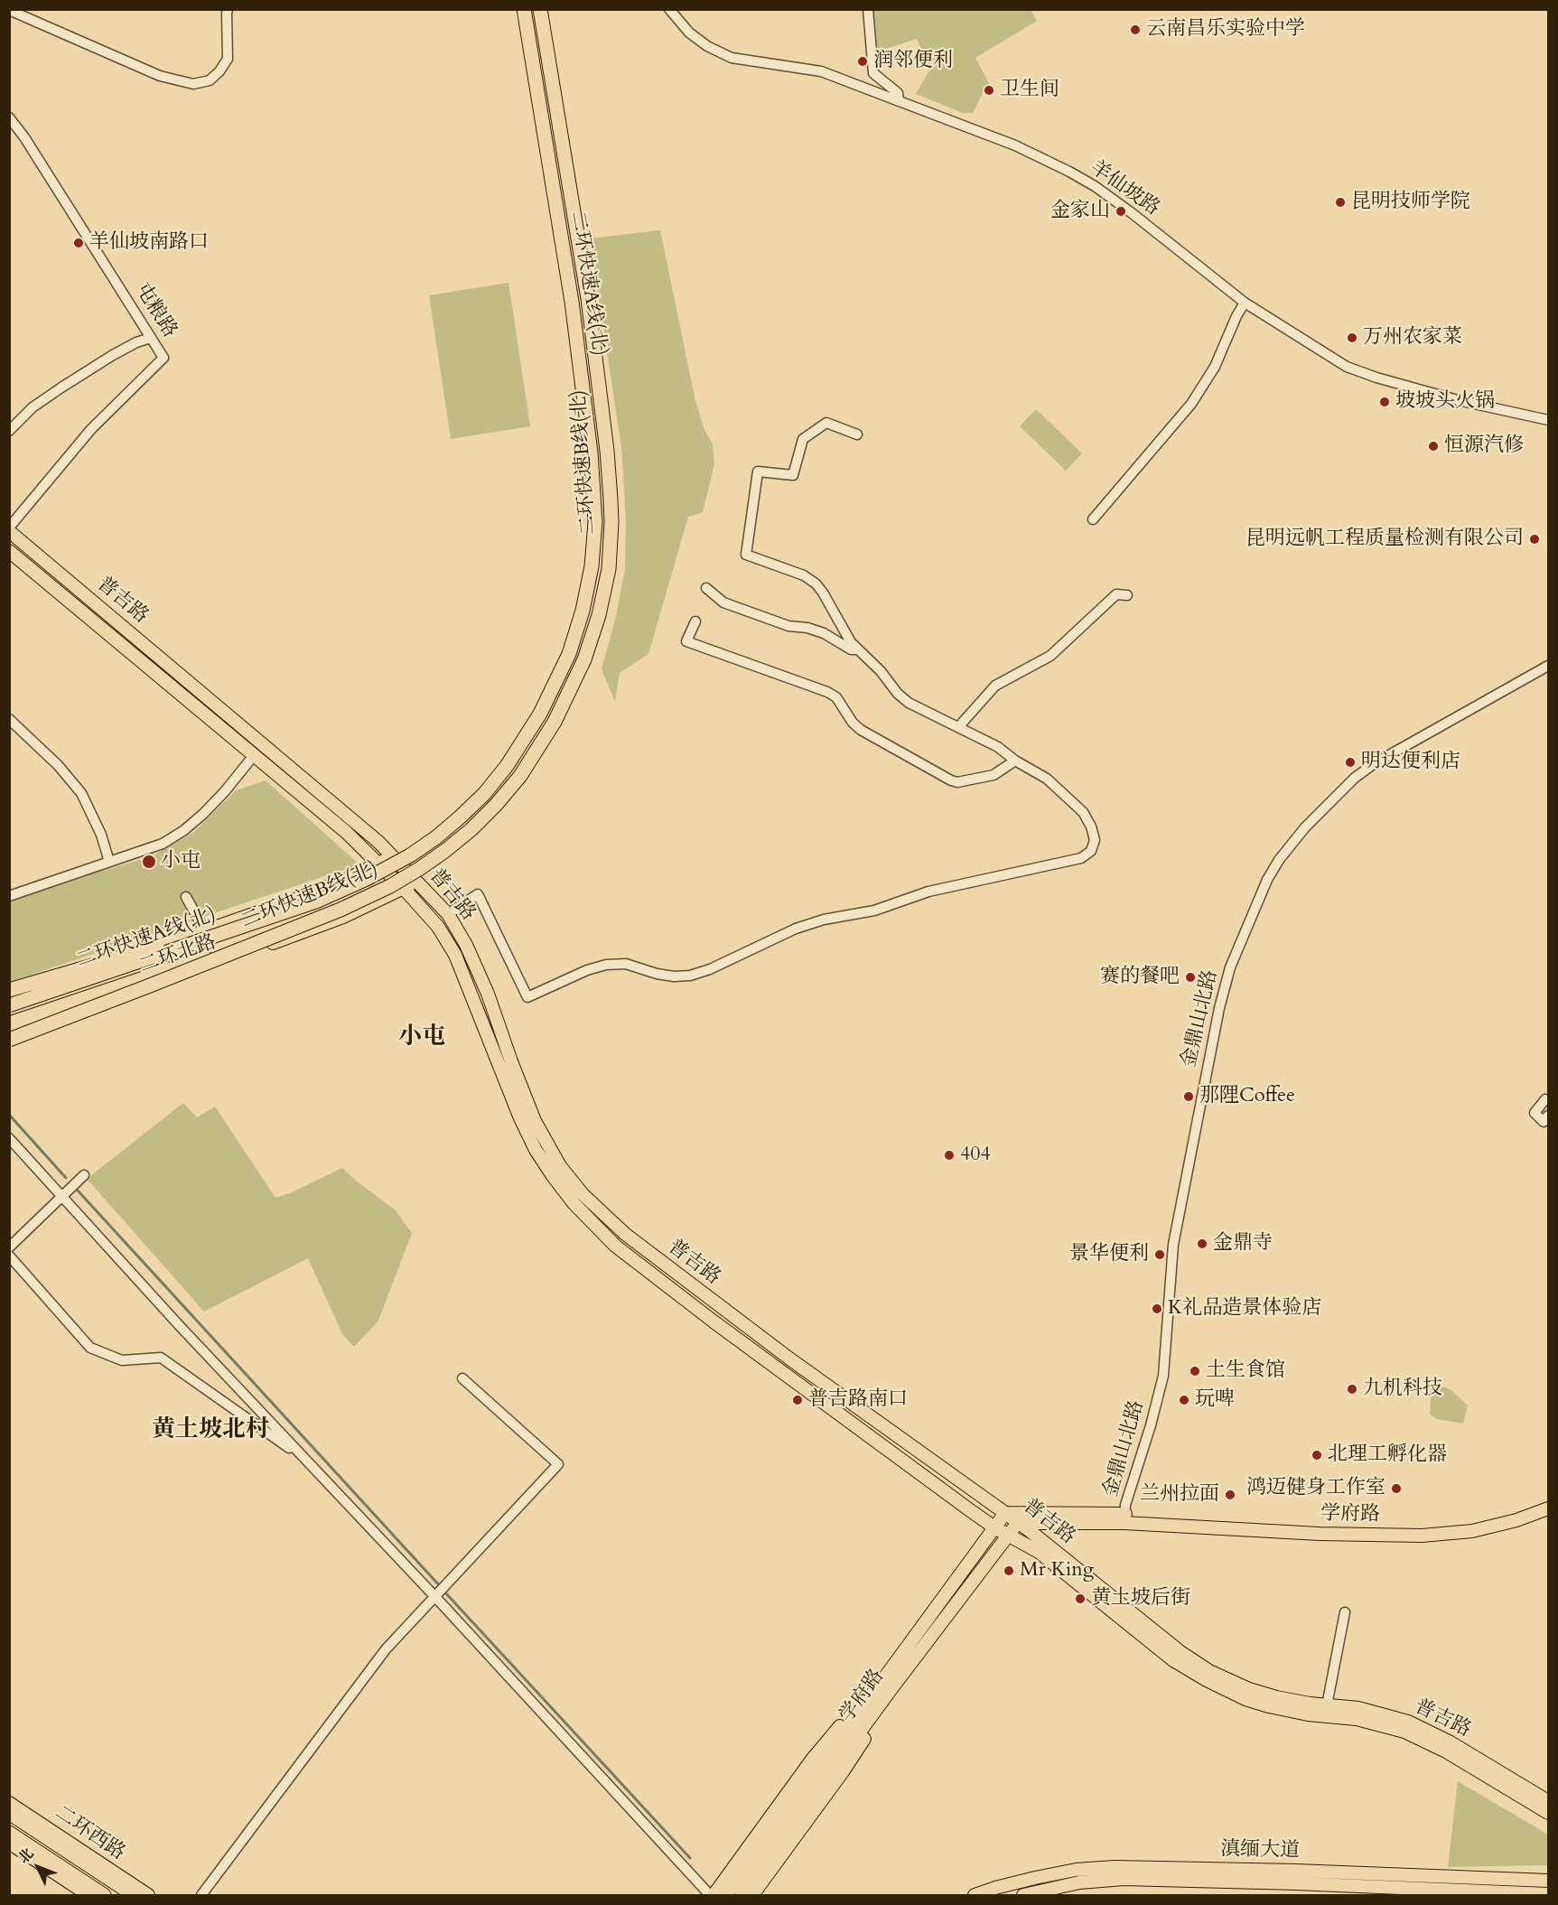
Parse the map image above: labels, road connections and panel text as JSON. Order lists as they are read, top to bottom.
{
  "streets": {
    "highway": ["二环快速A线(北)", "二环快速B线(北)"],
    "main road": [
      "普吉路",
      "二环北路",
      "学府路",
      "二环西路",
      "滇缅大道"
    ],
    "street": ["羊仙坡路", "屯粮路", "金鼎山北路"]
  },
  "crossings": [
    ["屯粮路", "普吉路"],
    ["普吉路", "二环北路"],
    ["普吉路", "学府路"],
    ["金鼎山北路", "学府路"]
  ],
  "districts": ["小屯", "黄土坡北村"],
  "places": [
    "云南昌乐实验中学",
    "润邻便利",
    "卫生间",
    "昆明技师学院",
    "金家山",
    "羊仙坡南路口",
    "万州农家菜",
    "坡坡头火锅",
    "恒源汽修",
    "昆明远帆工程质量检测有限公司",
    "明达便利店",
    "小屯",
    "赛的餐吧",
    "那䧉Coffee",
    "404",
    "金鼎寺",
    "景华便利",
    "K礼品造景体验店",
    "土生食馆",
    "九机科技",
    "普吉路南口",
    "玩啤",
    "北理工孵化器",
    "鸿迈健身工作室",
    "兰州拉面",
    "Mr King",
    "黄土坡后街"
  ],
  "north": "top left"
}
